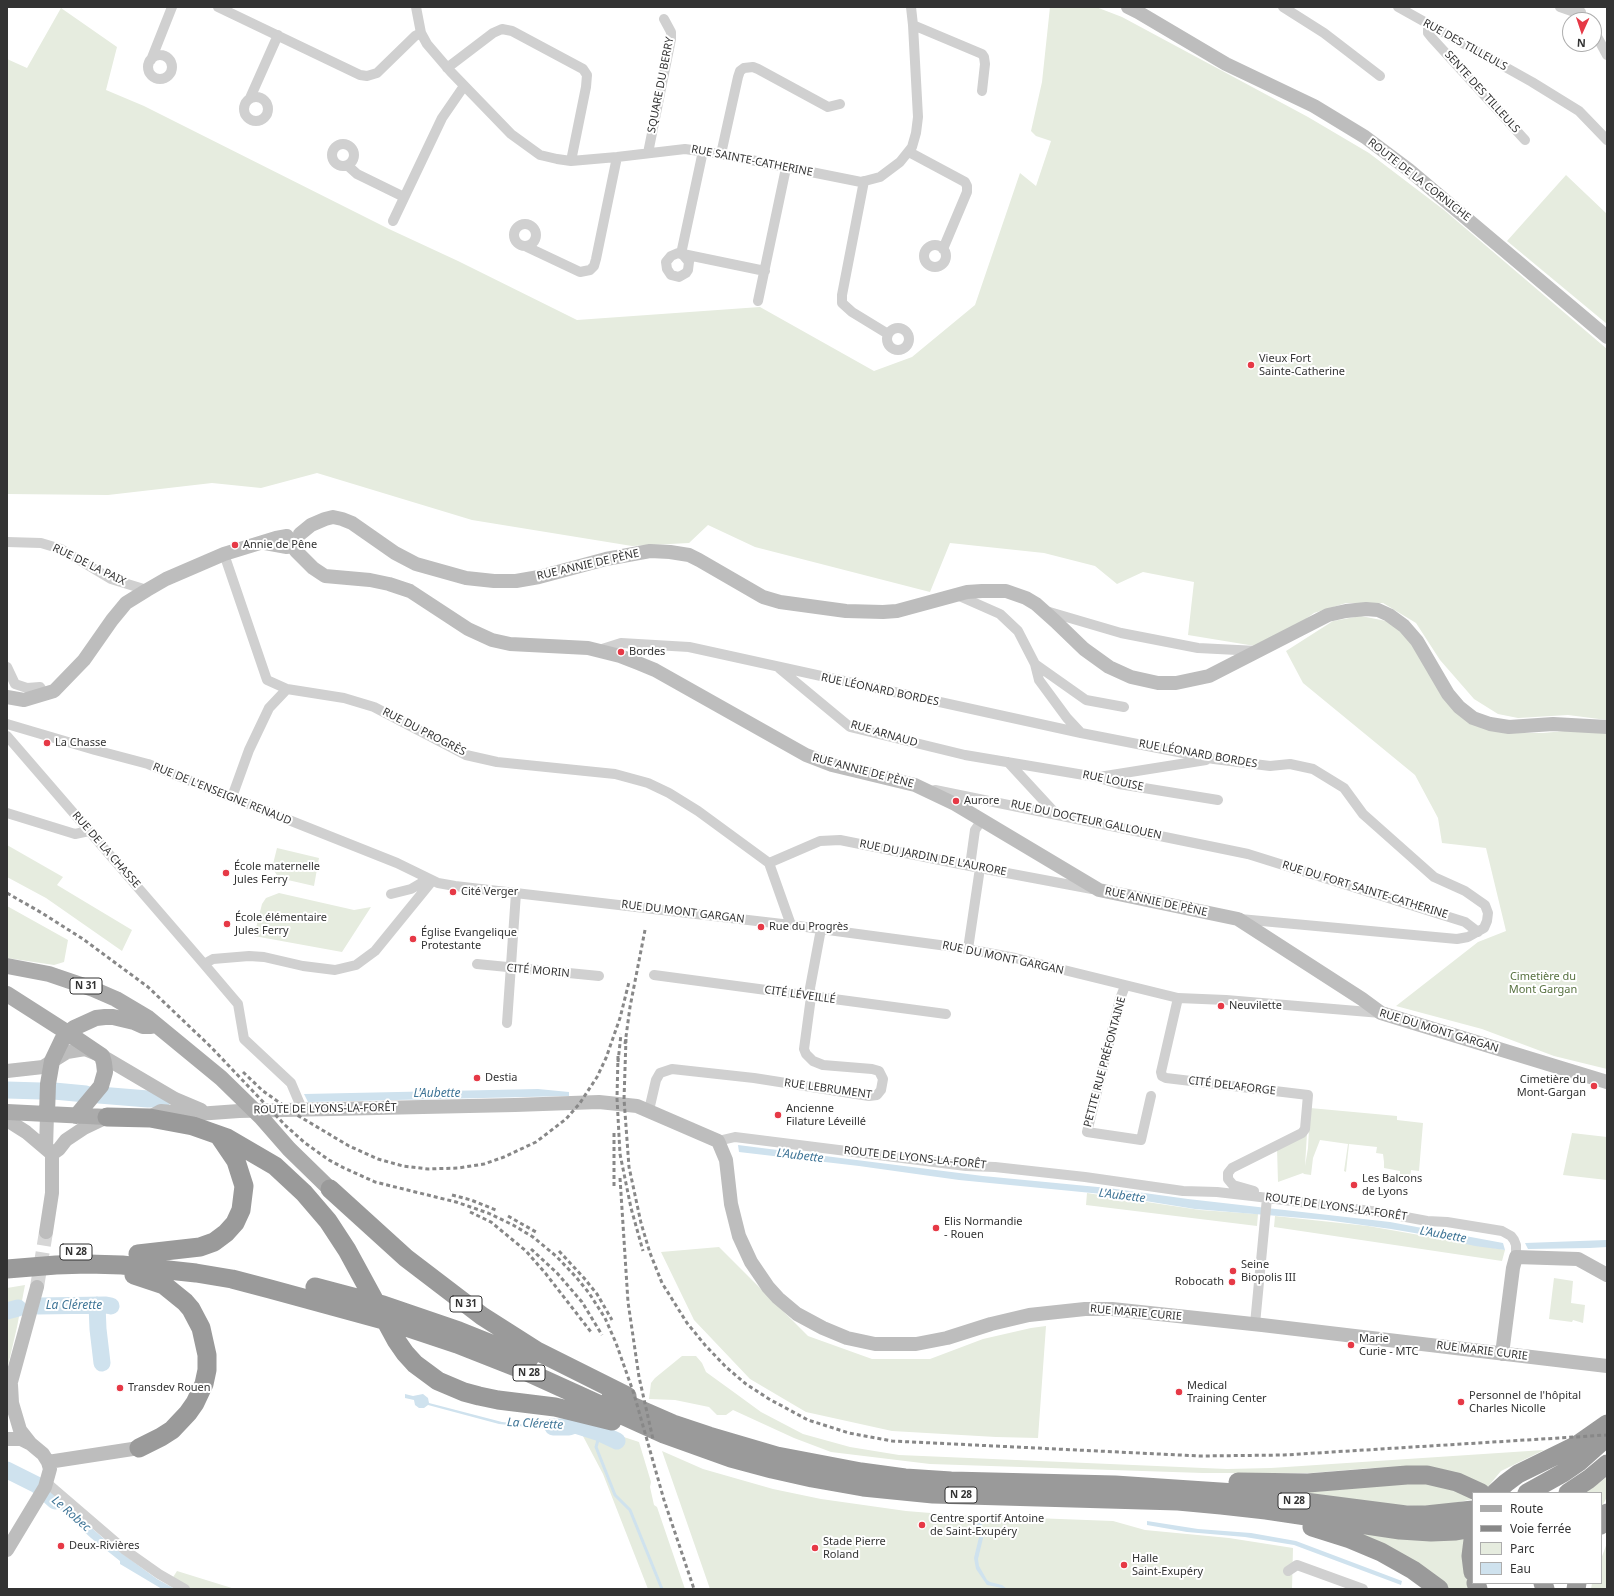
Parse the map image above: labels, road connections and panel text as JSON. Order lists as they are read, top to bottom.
{
  "streets": {
    "highway": ["N 31", "N 28"],
    "street": [
      "RUE DES TILLEULS",
      "SQUARE DU BERRY",
      "SENTE DES TILLEULS",
      "RUE SAINTE-CATHERINE",
      "ROUTE DE LA CORNICHE",
      "RUE DE LA PAIX",
      "RUE ANNIE DE PÈNE",
      "RUE LÉONARD BORDES",
      "RUE DU PROGRÈS",
      "RUE ARNAUD",
      "RUE LOUISE",
      "RUE DE L'ENSEIGNE RENAUD",
      "RUE DU DOCTEUR GALLOUEN",
      "RUE DE LA CHASSE",
      "RUE DU JARDIN DE L'AURORE",
      "RUE DU FORT SAINTE-CATHERINE",
      "RUE DU MONT GARGAN",
      "CITÉ MORIN",
      "CITÉ LÉVEILLÉ",
      "PETITE RUE PRÉFONTAINE",
      "CITÉ DELAFORGE",
      "RUE LEBRUMENT",
      "ROUTE DE LYONS-LA-FORÊT",
      "RUE MARIE CURIE"
    ]
  },
  "crossings": [
    ["RUE DES TILLEULS", "SENTE DES TILLEULS"],
    ["SQUARE DU BERRY", "RUE SAINTE-CATHERINE"],
    ["RUE ANNIE DE PÈNE", "RUE LÉONARD BORDES"],
    ["RUE ANNIE DE PÈNE", "RUE DU DOCTEUR GALLOUEN"],
    ["RUE ANNIE DE PÈNE", "RUE DU JARDIN DE L'AURORE"],
    ["RUE ANNIE DE PÈNE", "RUE DU MONT GARGAN"],
    ["RUE LÉONARD BORDES", "RUE ARNAUD"],
    ["RUE LÉONARD BORDES", "RUE DU FORT SAINTE-CATHERINE"],
    ["RUE DU PROGRÈS", "RUE DU JARDIN DE L'AURORE"],
    ["RUE ARNAUD", "RUE LOUISE"],
    ["RUE DE L'ENSEIGNE RENAUD", "RUE DU MONT GARGAN"],
    ["RUE DU DOCTEUR GALLOUEN", "RUE DU FORT SAINTE-CATHERINE"],
    ["RUE DU MONT GARGAN", "PETITE RUE PRÉFONTAINE"],
    ["RUE DU MONT GARGAN", "CITÉ DELAFORGE"],
    ["RUE DU MONT GARGAN", "RUE LEBRUMENT"],
    ["N 31", "N 28"],
    ["CITÉ LÉVEILLÉ", "RUE LEBRUMENT"],
    ["CITÉ DELAFORGE", "ROUTE DE LYONS-LA-FORÊT"],
    ["RUE LEBRUMENT", "ROUTE DE LYONS-LA-FORÊT"],
    ["ROUTE DE LYONS-LA-FORÊT", "RUE MARIE CURIE"]
  ],
  "water": ["L'Aubette", "La Clérette", "Le Robec"],
  "parks": ["Cimetière du Mont Gargan"],
  "places": [
    "Vieux Fort Sainte-Catherine",
    "Annie de Pêne",
    "Bordes",
    "La Chasse",
    "Aurore",
    "École maternelle Jules Ferry",
    "Cité Verger",
    "École élémentaire Jules Ferry",
    "Rue du Progrès",
    "Église Evangelique Protestante",
    "Neuvilette",
    "Destia",
    "Cimetière du Mont-Gargan",
    "Ancienne Filature Léveillé",
    "Les Balcons de Lyons",
    "Elis Normandie - Rouen",
    "Seine Biopolis III",
    "Robocath",
    "Marie Curie - MTC",
    "Transdev Rouen",
    "Medical Training Center",
    "Personnel de l'hôpital Charles Nicolle",
    "Centre sportif Antoine de Saint-Exupéry",
    "Deux-Rivières",
    "Stade Pierre Roland",
    "Halle Saint-Exupéry"
  ],
  "legend": [
    "Route",
    "Voie ferrée",
    "Parc",
    "Eau"
  ],
  "north": "bottom"
}
